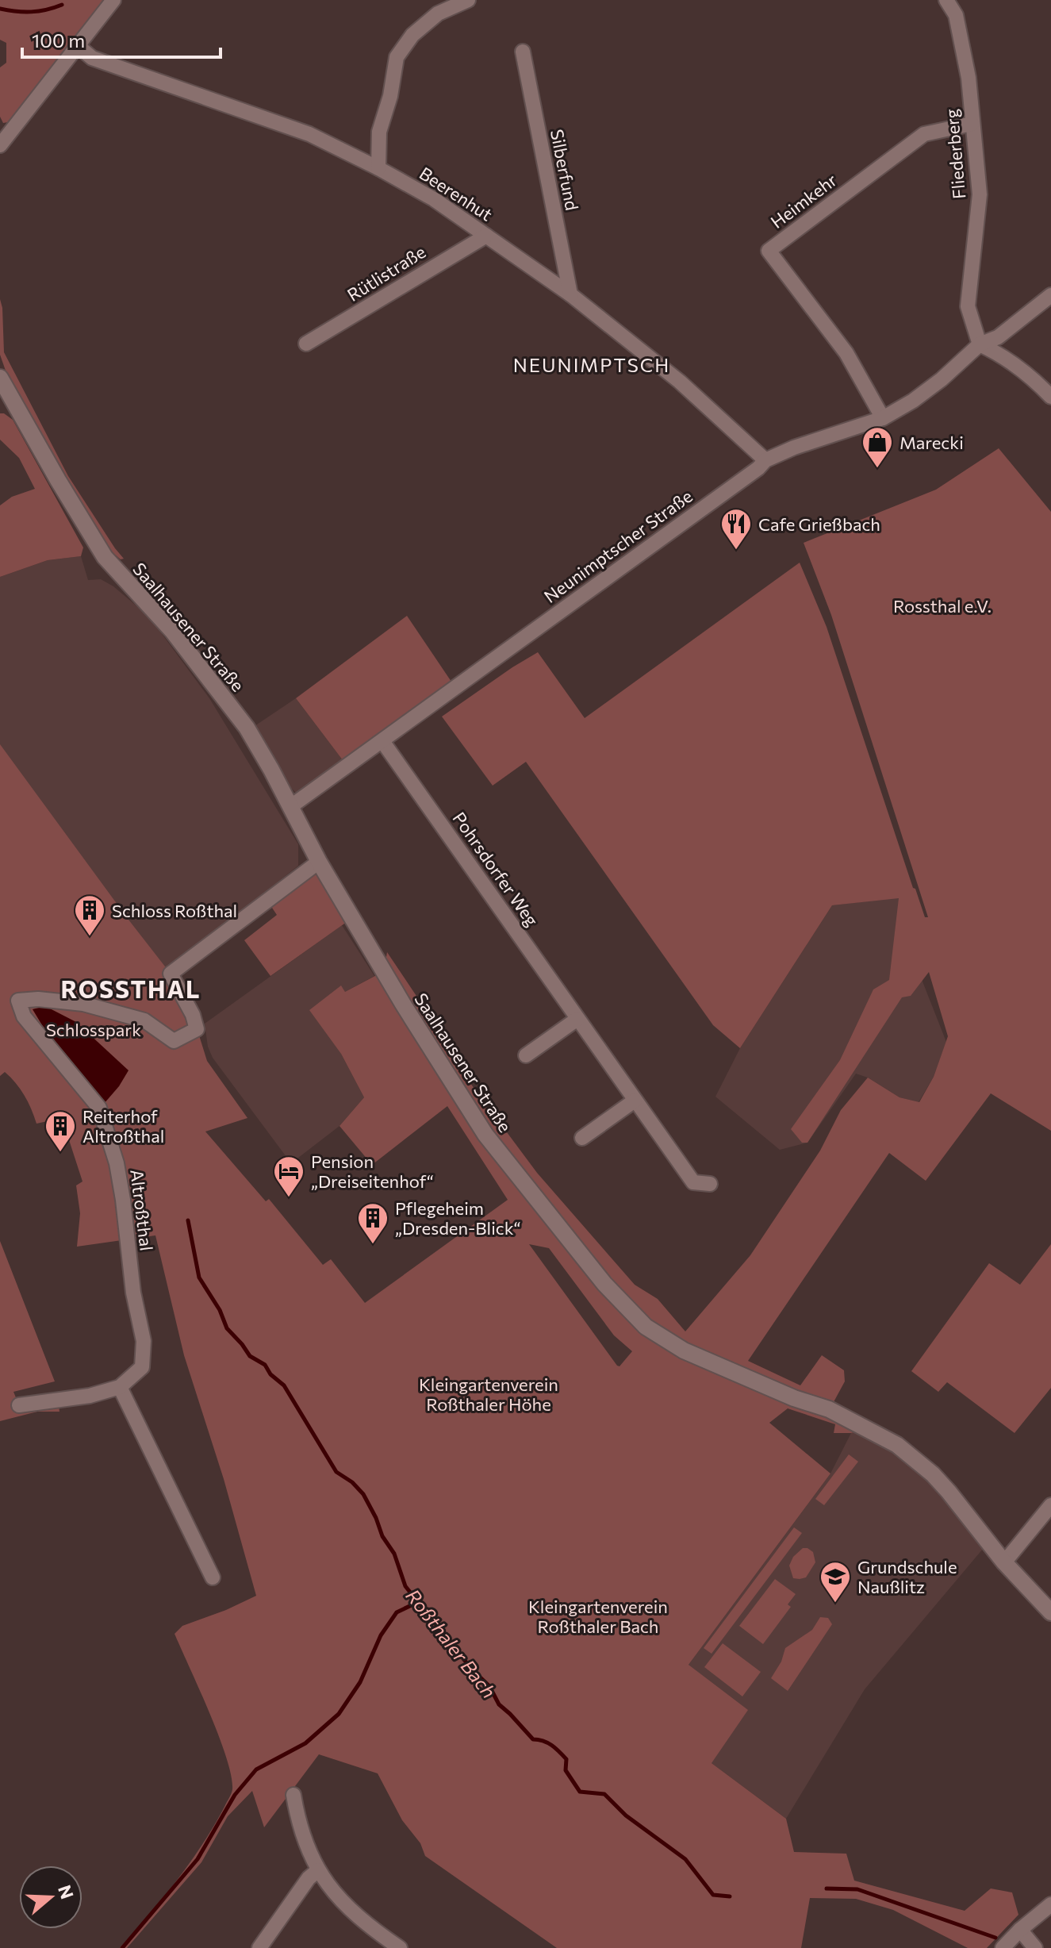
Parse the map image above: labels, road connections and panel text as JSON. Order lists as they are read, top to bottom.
{
  "streets": {
    "street": [
      "Fliederberg",
      "Silberfund",
      "Beerenhut",
      "Heimkehr",
      "Rütlistraße",
      "Neunimptscher Straße",
      "Saalhausener Straße",
      "Pohrsdorfer Weg",
      "Altroßthal"
    ]
  },
  "crossings": [
    ["Fliederberg", "Heimkehr"],
    ["Fliederberg", "Neunimptscher Straße"],
    ["Silberfund", "Beerenhut"],
    ["Beerenhut", "Rütlistraße"],
    ["Beerenhut", "Neunimptscher Straße"],
    ["Heimkehr", "Neunimptscher Straße"],
    ["Neunimptscher Straße", "Saalhausener Straße"],
    ["Neunimptscher Straße", "Pohrsdorfer Weg"],
    ["Saalhausener Straße", "Altroßthal"]
  ],
  "districts": ["NEUNIMPTSCH", "ROSSTHAL"],
  "water": ["Roßthaler Bach"],
  "parks": [
    "Rossthal e.V.",
    "Schlosspark",
    "Kleingartenverein Roßthaler Höhe",
    "Kleingartenverein Roßthaler Bach"
  ],
  "places": {
    "shop": ["Marecki"],
    "restaurant": ["Cafe Grießbach"],
    "building": ["Schloss Roßthal", "Reiterhof Altroßthal", "Pflegeheim „Dresden-Blick“"],
    "hotel": ["Pension „Dreiseitenhof“"],
    "school or university": ["Grundschule Naußlitz"]
  },
  "scale_bar": "100 m",
  "north": "right"
}
